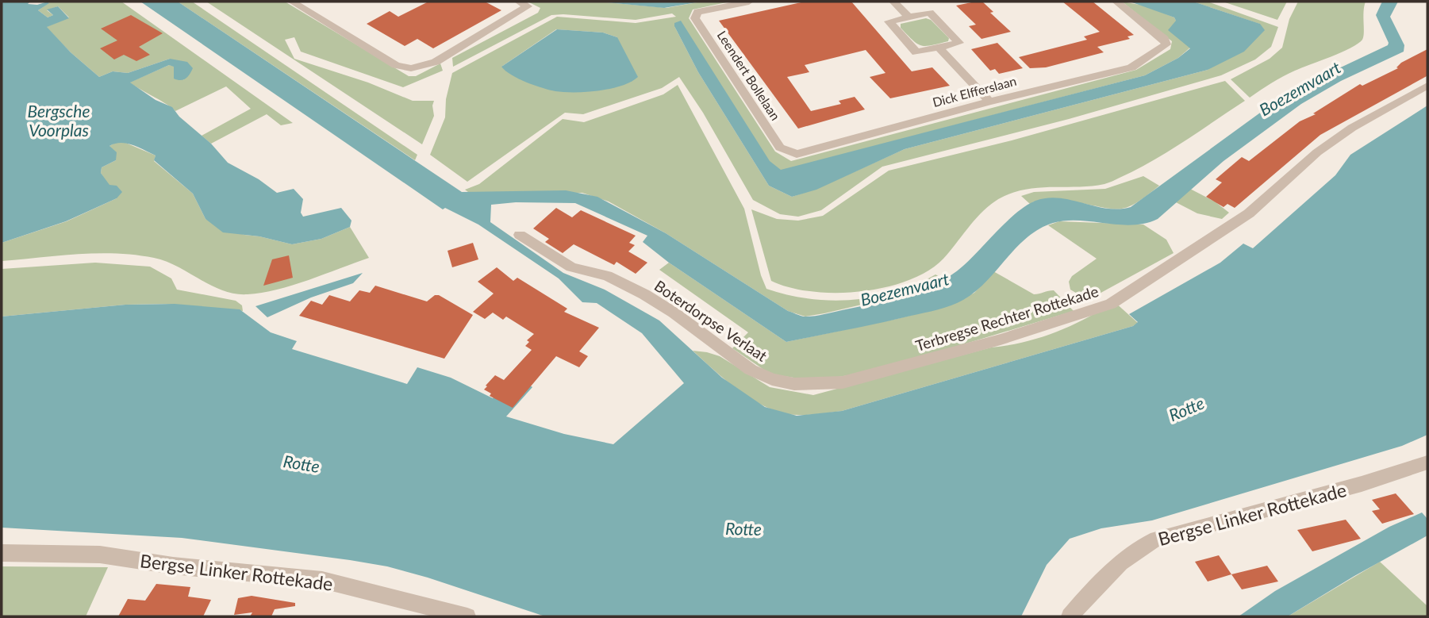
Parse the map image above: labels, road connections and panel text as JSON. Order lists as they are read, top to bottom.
{
  "streets": {
    "street": [
      "Leendert Bollelaan",
      "Dick Elfferslaan",
      "Terbregse Rechter Rottekade",
      "Boterdorpse Verlaat",
      "Bergse Linker Rottekade"
    ]
  },
  "crossings": [
    ["Leendert Bollelaan", "Dick Elfferslaan"],
    ["Terbregse Rechter Rottekade", "Boterdorpse Verlaat"]
  ],
  "water": ["Boezemvaart", "Bergsche Voorplas", "Rotte"]
}
